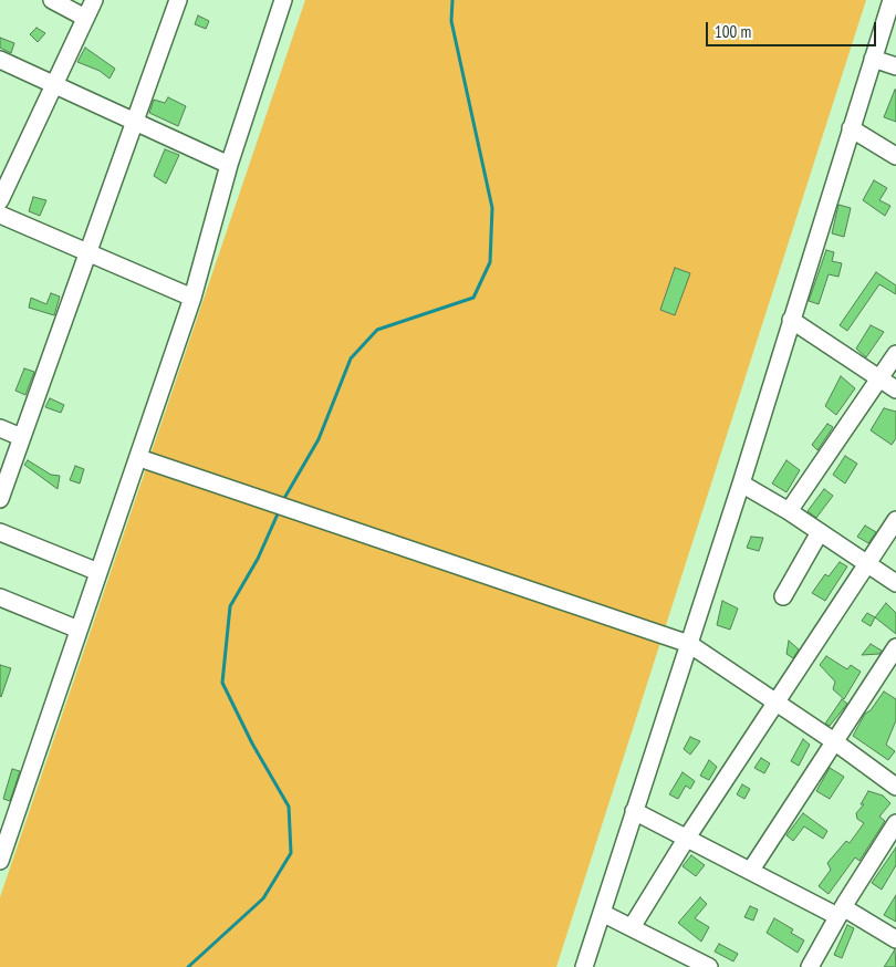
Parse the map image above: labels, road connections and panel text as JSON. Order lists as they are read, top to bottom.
{
  "scale_bar": "100 m"
}
